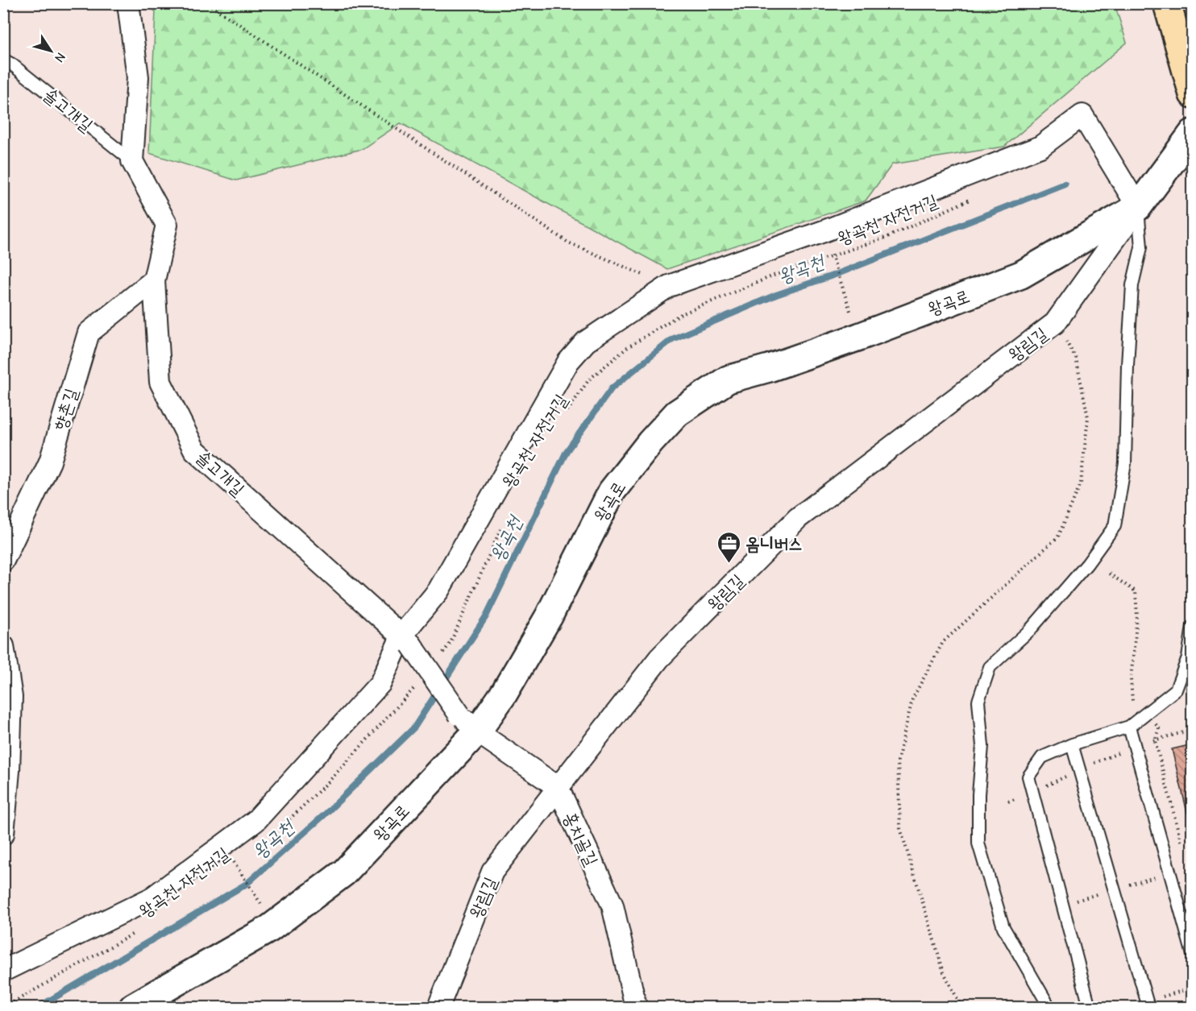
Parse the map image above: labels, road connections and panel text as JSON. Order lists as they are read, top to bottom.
{
  "streets": {
    "street": [
      "솔고개길",
      "왕곡로",
      "왕림길",
      "향촌길",
      "홍치골길"
    ],
    "path": ["왕곡천 자전거길"]
  },
  "crossings": [
    ["솔고개길", "왕곡로"],
    ["솔고개길", "향촌길"],
    ["왕곡로", "왕림길"],
    ["왕림길", "홍치골길"]
  ],
  "water": ["왕곡천"],
  "places": {
    "office": ["옴니버스"]
  },
  "north": "bottom right"
}
